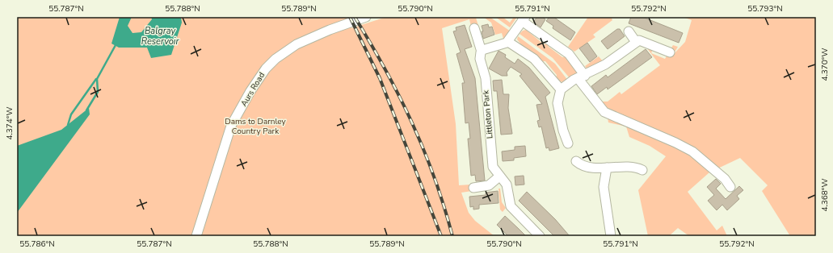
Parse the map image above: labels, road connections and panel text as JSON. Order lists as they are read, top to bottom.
{
  "streets": {
    "street": ["Aurs Road", "Littleton Park"]
  },
  "water": ["Balgray Reservoir"],
  "parks": ["Dams to Darnley Country Park"],
  "coordinates": [
    "55.787°N",
    "55.788°N",
    "55.789°N",
    "55.790°N",
    "55.791°N",
    "55.792°N",
    "55.793°N",
    "4.370°W",
    "4.374°W",
    "4.368°W",
    "55.786°N"
  ]
}
